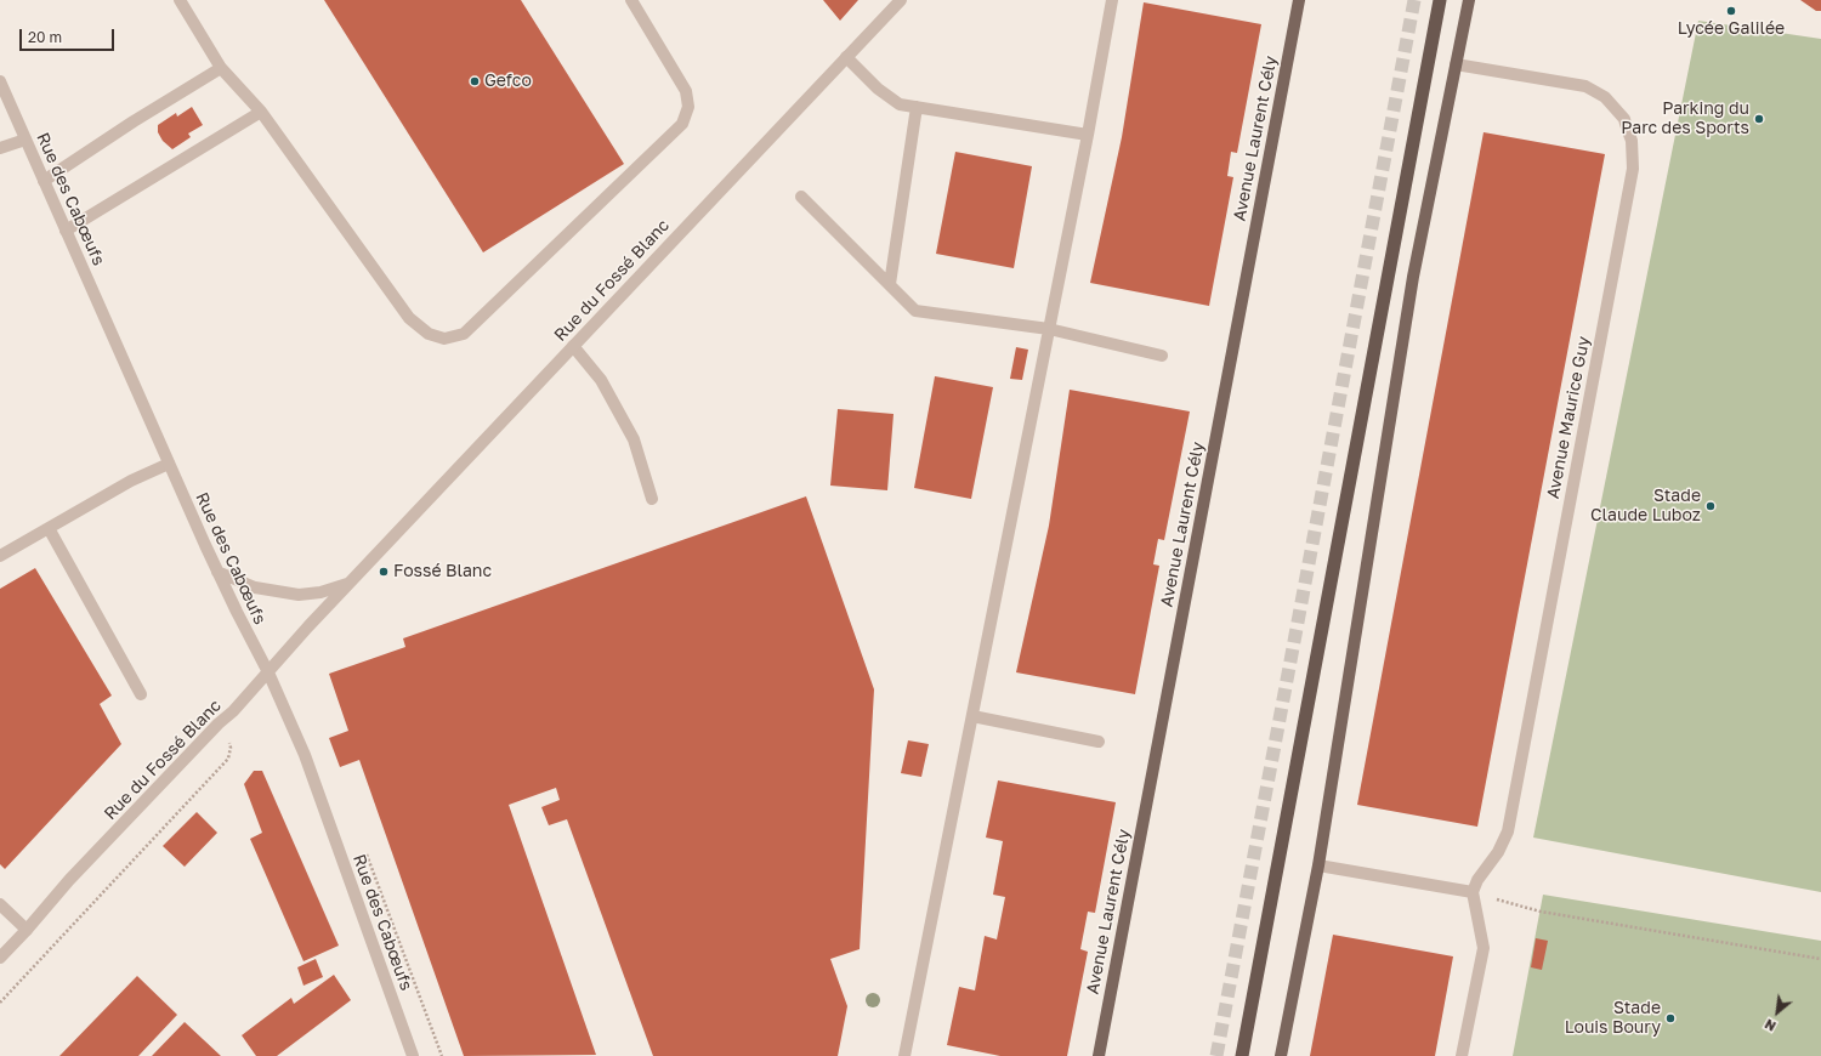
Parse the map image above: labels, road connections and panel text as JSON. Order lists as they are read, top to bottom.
{
  "streets": {
    "main road": ["Avenue Laurent Cély"],
    "street": ["Rue des Cabœufs", "Rue du Fossé Blanc", "Avenue Maurice Guy"]
  },
  "crossings": [
    ["Rue des Cabœufs", "Rue du Fossé Blanc"]
  ],
  "places": [
    "Lycée Galilée",
    "Gefco",
    "Parking du Parc des Sports",
    "Stade Claude Luboz",
    "Fossé Blanc",
    "Stade Louis Boury"
  ],
  "scale_bar": "20 m",
  "north": "bottom left"
}
